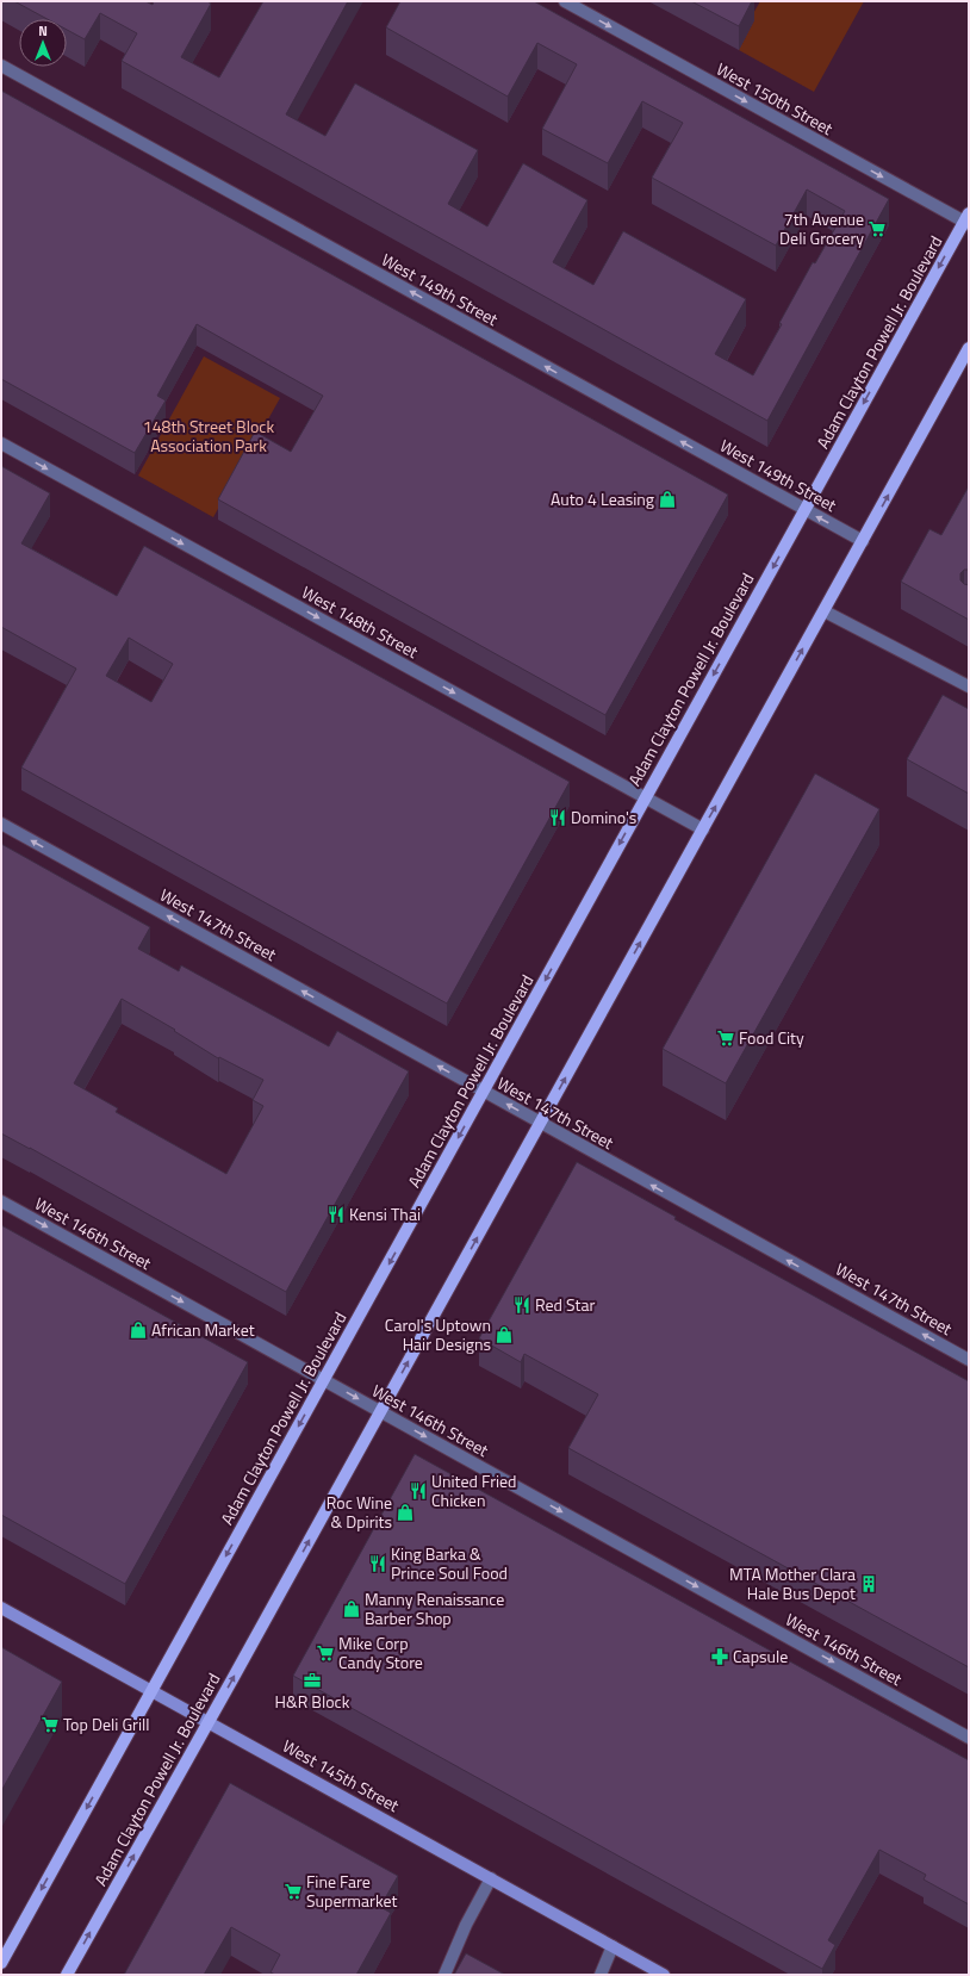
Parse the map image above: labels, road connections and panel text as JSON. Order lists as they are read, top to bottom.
{
  "streets": {
    "main road": ["Adam Clayton Powell Jr. Boulevard", "West 145th Street"],
    "street": [
      "West 150th Street",
      "West 149th Street",
      "West 148th Street",
      "West 147th Street",
      "West 146th Street"
    ]
  },
  "crossings": [
    ["West 150th Street", "Adam Clayton Powell Jr. Boulevard"],
    ["West 149th Street", "Adam Clayton Powell Jr. Boulevard"],
    ["Adam Clayton Powell Jr. Boulevard", "West 148th Street"],
    ["Adam Clayton Powell Jr. Boulevard", "West 147th Street"],
    ["Adam Clayton Powell Jr. Boulevard", "West 146th Street"],
    ["Adam Clayton Powell Jr. Boulevard", "West 145th Street"]
  ],
  "one_way": [
    "West 150th Street",
    "West 149th Street",
    "West 148th Street",
    "West 147th Street",
    "West 146th Street"
  ],
  "parks": ["148th Street Block Association Park"],
  "places": {
    "supermarket": [
      "7th Avenue Deli Grocery",
      "Food City",
      "Mike Corp Candy Store",
      "Top Deli Grill",
      "Fine Fare Supermarket"
    ],
    "shop": [
      "Auto 4 Leasing",
      "African Market",
      "Carol's Uptown Hair Designs",
      "Roc Wine & Dpirits",
      "Manny Renaissance Barber Shop"
    ],
    "restaurant": [
      "Domino's",
      "Kensi Thai",
      "Red Star",
      "United Fried Chicken",
      "King Barka & Prince Soul Food"
    ],
    "building": ["MTA Mother Clara Hale Bus Depot"],
    "pharmacy": ["Capsule"],
    "office": ["H&R Block"]
  },
  "north": "top"
}
